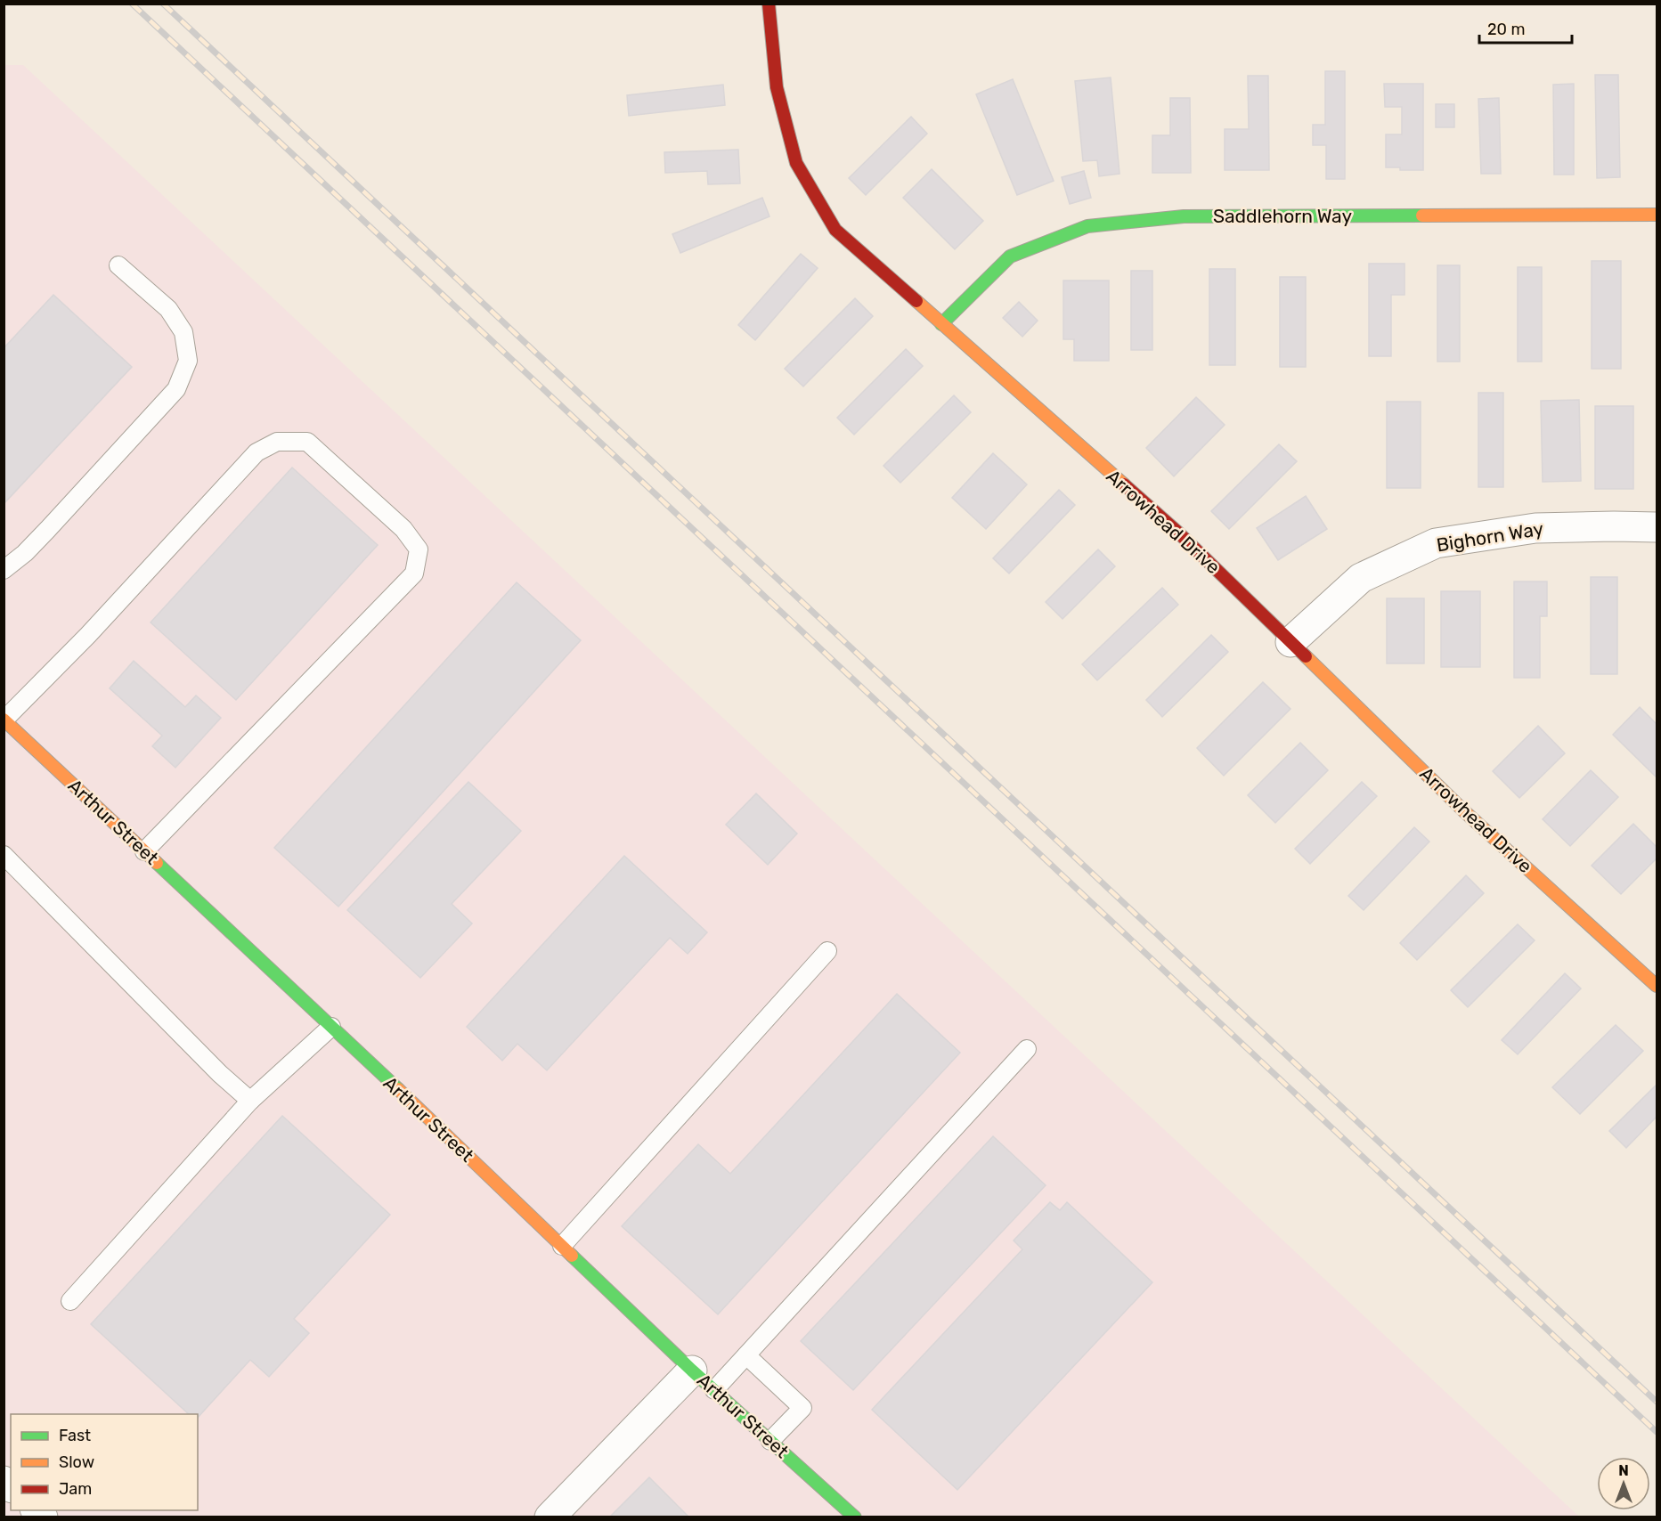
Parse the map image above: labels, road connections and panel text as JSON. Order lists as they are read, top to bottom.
{
  "streets": {
    "street": [
      "Saddlehorn Way",
      "Arrowhead Drive",
      "Bighorn Way",
      "Arthur Street"
    ]
  },
  "crossings": [
    ["Saddlehorn Way", "Arrowhead Drive"],
    ["Arrowhead Drive", "Bighorn Way"]
  ],
  "legend": ["Fast", "Slow", "Jam"],
  "scale_bar": "20 m",
  "north": "top"
}
